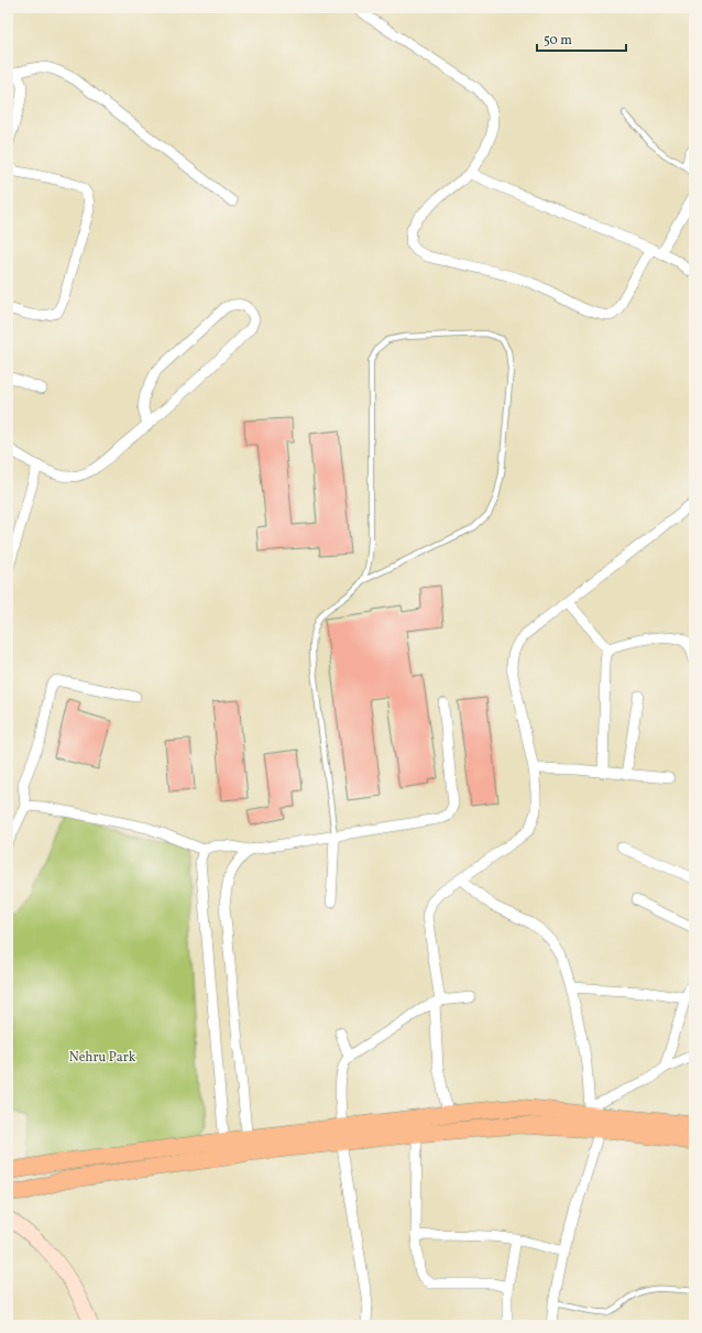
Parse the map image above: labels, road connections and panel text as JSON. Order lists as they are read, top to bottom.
{
  "parks": ["Nehru Park"],
  "scale_bar": "50 m"
}
